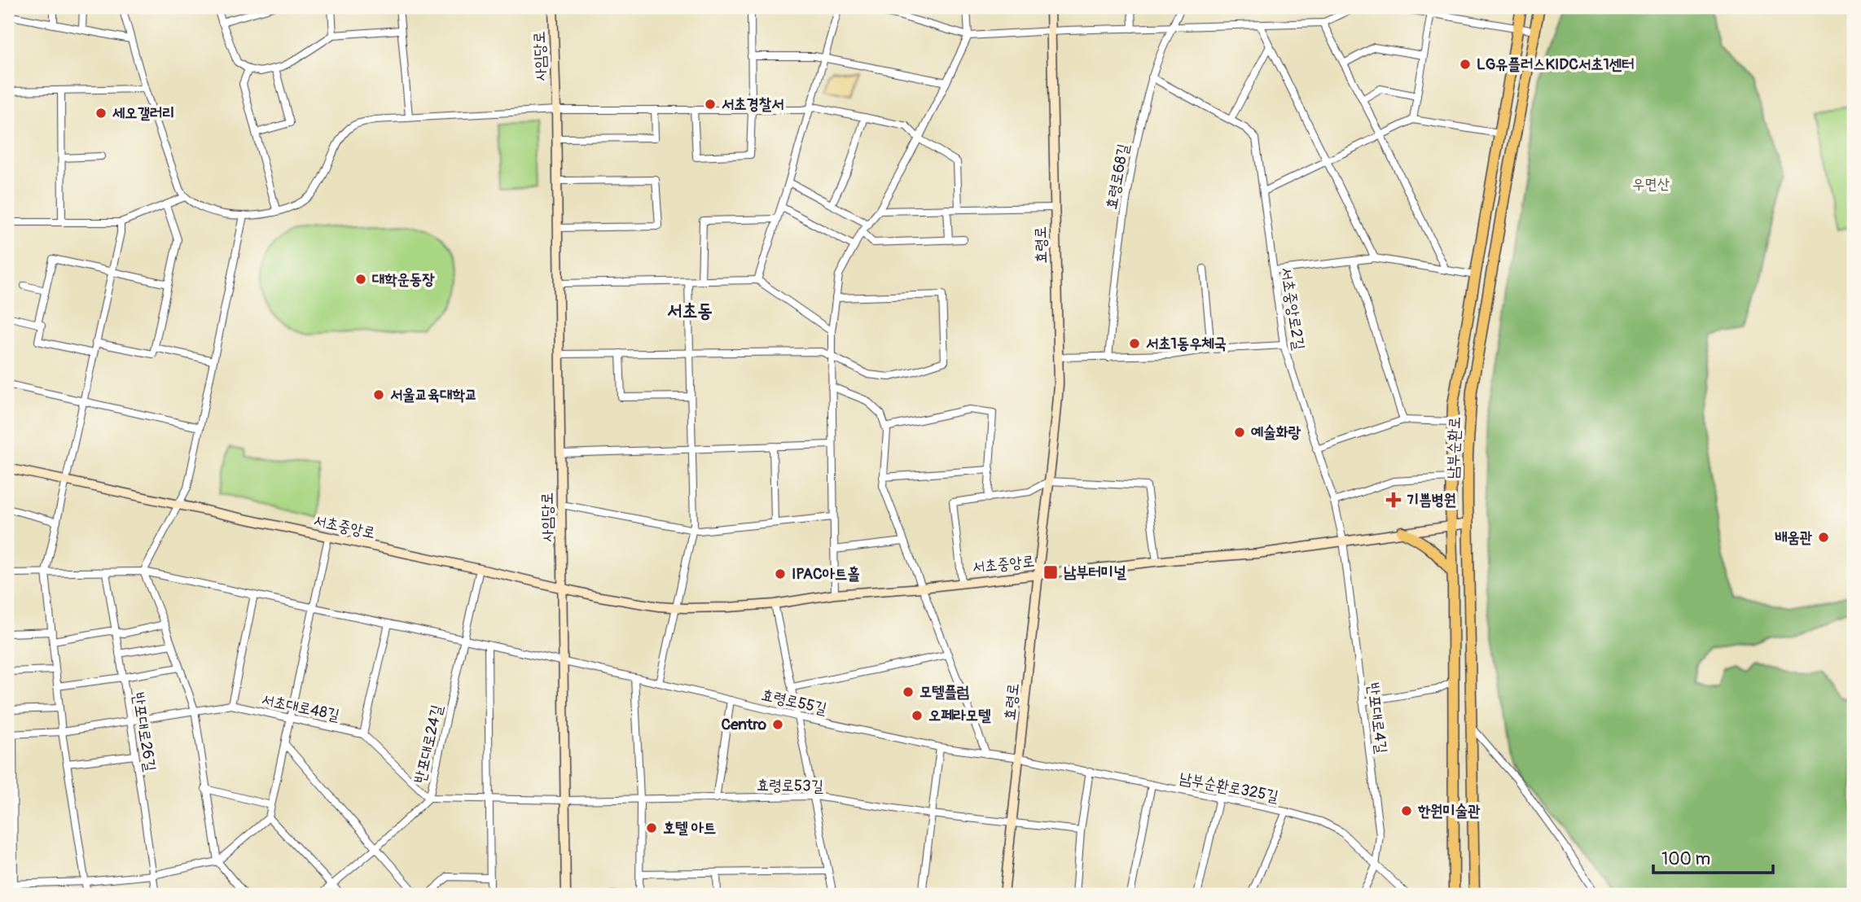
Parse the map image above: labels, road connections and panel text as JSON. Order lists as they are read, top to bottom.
{
  "streets": {
    "main road": [
      "사임당로",
      "효령로",
      "남부순환로",
      "서초중앙로"
    ],
    "street": [
      "효령로68길",
      "서초중앙로2길",
      "효령로55길",
      "서초대로48길",
      "반포대로4길",
      "반포대로26길",
      "반포대로24길",
      "효령로53길",
      "남부순환로325길"
    ]
  },
  "crossings": [
    ["사임당로", "서초중앙로"],
    ["사임당로", "효령로55길"],
    ["사임당로", "효령로53길"],
    ["효령로68길", "서초중앙로2길"],
    ["효령로", "서초중앙로"],
    ["효령로", "효령로55길"],
    ["효령로", "효령로53길"],
    ["효령로", "남부순환로325길"],
    ["서초중앙로2길", "남부순환로"],
    ["서초중앙로2길", "서초중앙로"],
    ["서초중앙로2길", "반포대로4길"],
    ["남부순환로", "서초중앙로"],
    ["서초중앙로", "반포대로4길"],
    ["서초중앙로", "반포대로24길"],
    ["효령로55길", "반포대로26길"],
    ["효령로55길", "반포대로24길"],
    ["효령로55길", "남부순환로325길"],
    ["서초대로48길", "반포대로26길"],
    ["반포대로4길", "남부순환로325길"]
  ],
  "districts": ["서초동"],
  "parks": ["우면산"],
  "places": {
    "other": [
      "LG유플러스KIDC서초1센터",
      "서초경찰서",
      "세오갤러리",
      "대학운동장",
      "서초1동우체국",
      "서울교육대학교",
      "예술화랑",
      "배움관",
      "IPAC아트홀",
      "모텔플럼",
      "오페라모텔",
      "Centro",
      "한원미술관",
      "호텔 아트"
    ],
    "health": ["기쁨병원"],
    "transit": ["남부터미널"]
  },
  "scale_bar": "100 m"
}
